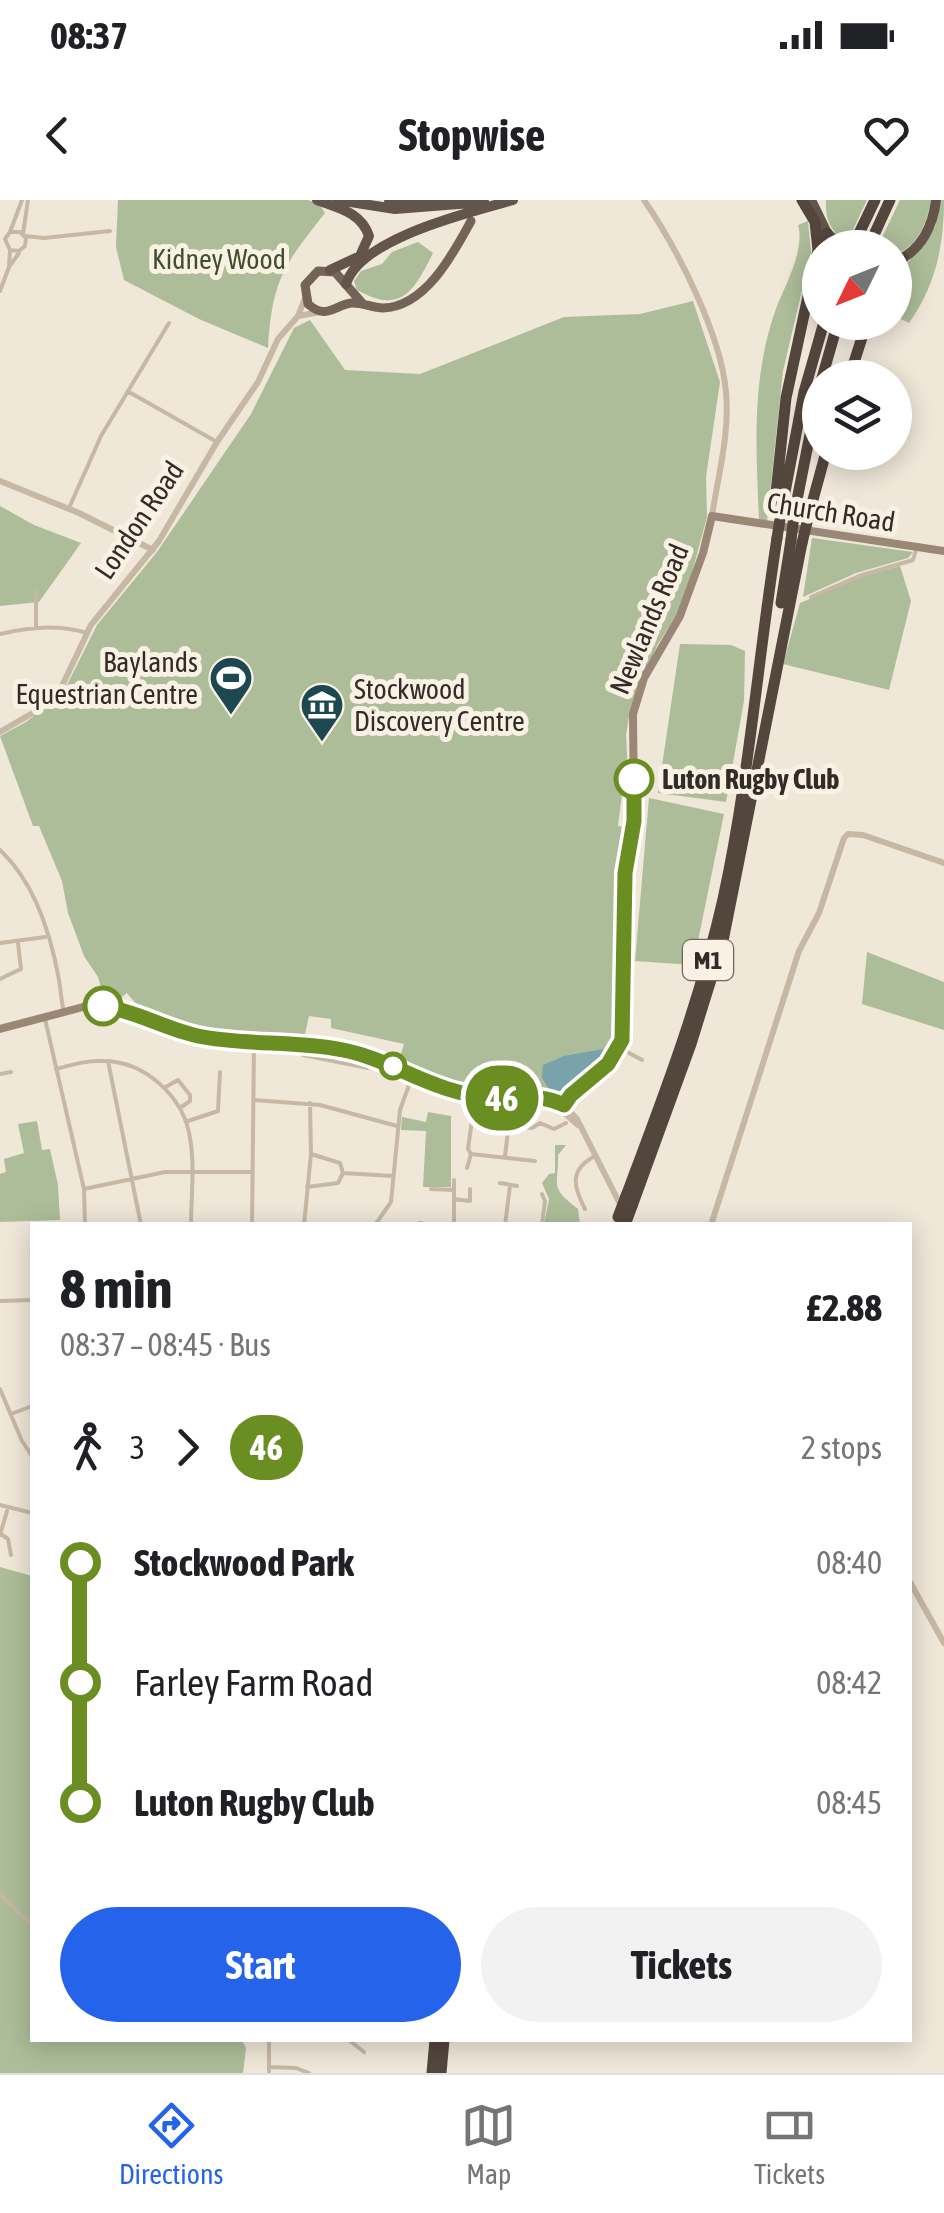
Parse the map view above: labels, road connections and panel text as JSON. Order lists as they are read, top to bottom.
{
  "streets": {
    "highway": ["M1"],
    "main road": ["Church Road", "Newlands Road"],
    "street": ["London Road"]
  },
  "crossings": [
    ["Church Road", "Newlands Road"]
  ],
  "parks": ["Kidney Wood"],
  "places": {
    "sports": ["Baylands Equestrian Centre"],
    "museum": ["Stockwood Discovery Centre"],
    "other": ["Luton Rugby Club"]
  },
  "lines": ["bus line 46"],
  "north": "bottom left",
  "page": {
    "status": "08:37",
    "header": "Stopwise",
    "on_map": "46",
    "heading": ["8 min", "08:37 – 08:45 · Bus", "£2.88"],
    "legs": ["3", "46", "2 stops"],
    "list": [
      {
        "name": "Stockwood Park",
        "value": "08:40"
      },
      {
        "name": "Farley Farm Road",
        "value": "08:42"
      },
      {
        "name": "Luton Rugby Club",
        "value": "08:45"
      }
    ],
    "buttons": ["Start", "Tickets"],
    "tabs": ["Directions", "Map", "Tickets"]
  }
}
